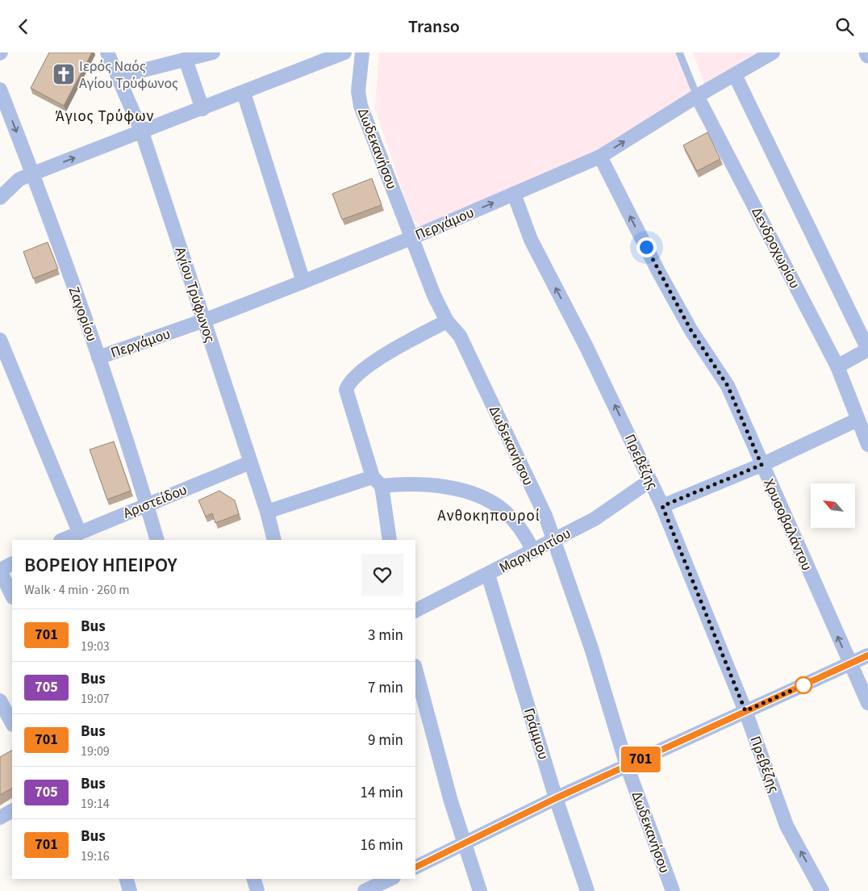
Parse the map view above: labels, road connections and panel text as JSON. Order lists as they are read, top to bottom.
{
  "streets": {
    "street": [
      "Δωδεκανήσου",
      "Περγάμου",
      "Δενδροχωρίου",
      "Αγίου Τρύφωνος",
      "Ζαγορίου",
      "Πρεβέζης",
      "Αριστείδου",
      "Χρυσοβαλάντου",
      "Μαργαριτίου",
      "Γράμμου"
    ]
  },
  "crossings": [
    ["Δωδεκανήσου", "Περγάμου"],
    ["Δωδεκανήσου", "Μαργαριτίου"],
    ["Περγάμου", "Δενδροχωρίου"],
    ["Περγάμου", "Αγίου Τρύφωνος"],
    ["Περγάμου", "Ζαγορίου"],
    ["Περγάμου", "Πρεβέζης"],
    ["Περγάμου", "Χρυσοβαλάντου"],
    ["Αγίου Τρύφωνος", "Αριστείδου"],
    ["Ζαγορίου", "Αριστείδου"],
    ["Πρεβέζης", "Μαργαριτίου"],
    ["Μαργαριτίου", "Γράμμου"]
  ],
  "one_way": ["Πρεβέζης", "Χρυσοβαλάντου"],
  "districts": ["Άγιος Τρύφων", "Ανθοκηπουροί"],
  "places": {
    "church": ["Ιερός Ναός Αγίου Τρύφωνος"]
  },
  "lines": ["bus line 701"],
  "north": "top left",
  "page": {
    "header": "Transo",
    "on_map": "701",
    "heading": ["ΒΟΡΕΙΟΥ ΗΠΕΙΡΟΥ", "Walk · 4 min · 260 m"],
    "list": [
      {
        "mark": "701",
        "name": "Bus",
        "note": "19:03",
        "value": "3 min"
      },
      {
        "mark": "705",
        "name": "Bus",
        "note": "19:07",
        "value": "7 min"
      },
      {
        "mark": "701",
        "name": "Bus",
        "note": "19:09",
        "value": "9 min"
      },
      {
        "mark": "705",
        "name": "Bus",
        "note": "19:14",
        "value": "14 min"
      },
      {
        "mark": "701",
        "name": "Bus",
        "note": "19:16",
        "value": "16 min"
      }
    ]
  }
}
